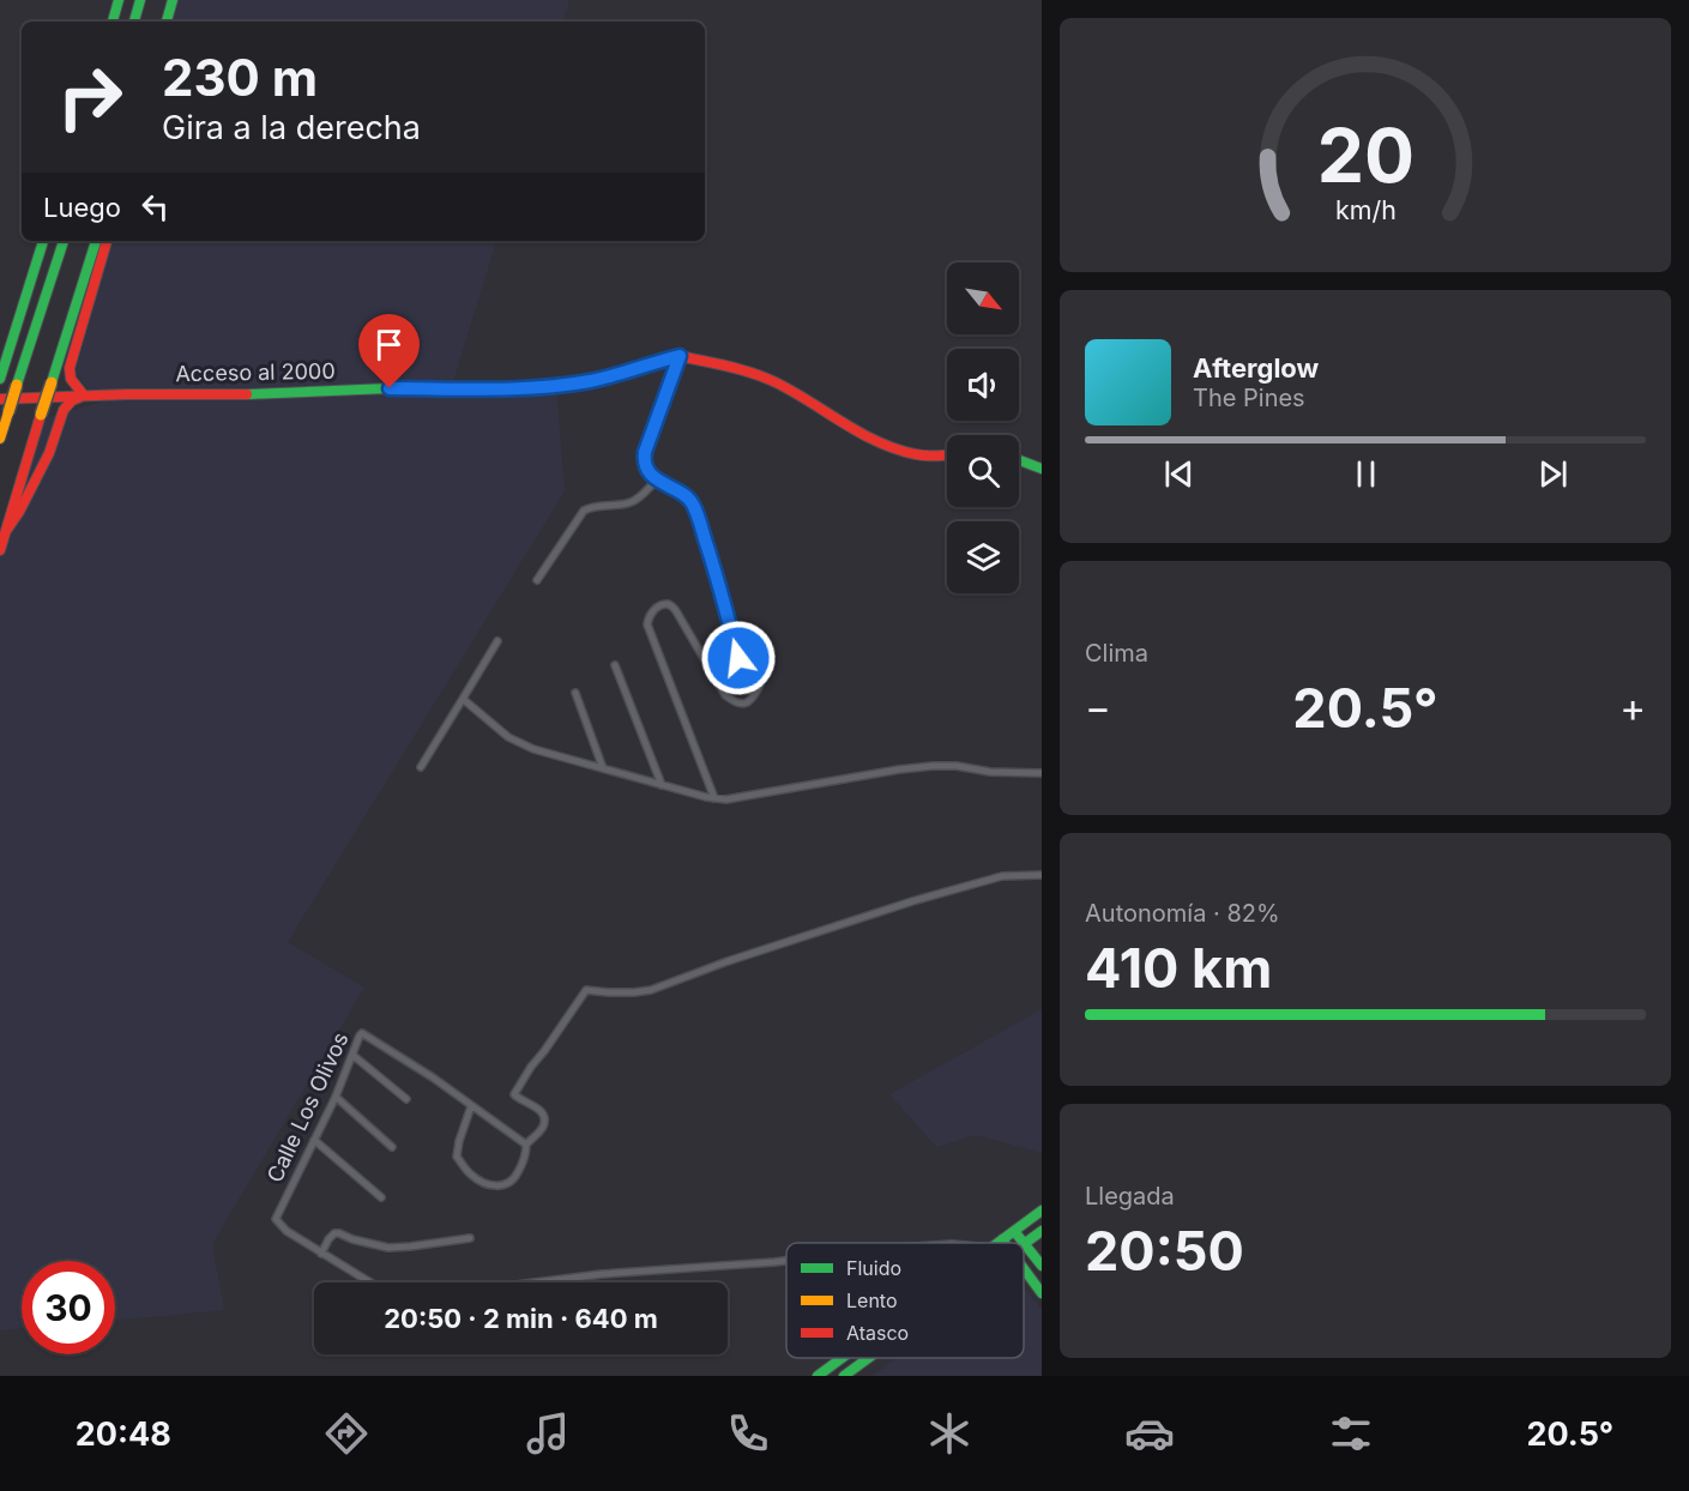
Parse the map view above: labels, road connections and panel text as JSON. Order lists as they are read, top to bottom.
{
  "streets": {
    "main road": ["Acceso al 2000"],
    "street": ["Calle Los Olivos"]
  },
  "legend": ["Fluido", "Lento", "Atasco"],
  "north": "bottom right",
  "page": {
    "turn": ["230 m", "Gira a la derecha"],
    "then": "Luego",
    "song": ["Afterglow", "The Pines"],
    "tile": [
      "Clima",
      ["Autonomía · 82%", "410 km"],
      ["Llegada", "20:50"]
    ],
    "heat": ["−", "20.5°", "+"],
    "limit": "30",
    "trip": "20:50 · 2 min · 640 m",
    "tabs": ["20:48", "20.5°"],
    "gauge": ["20", "km/h"]
  }
}
